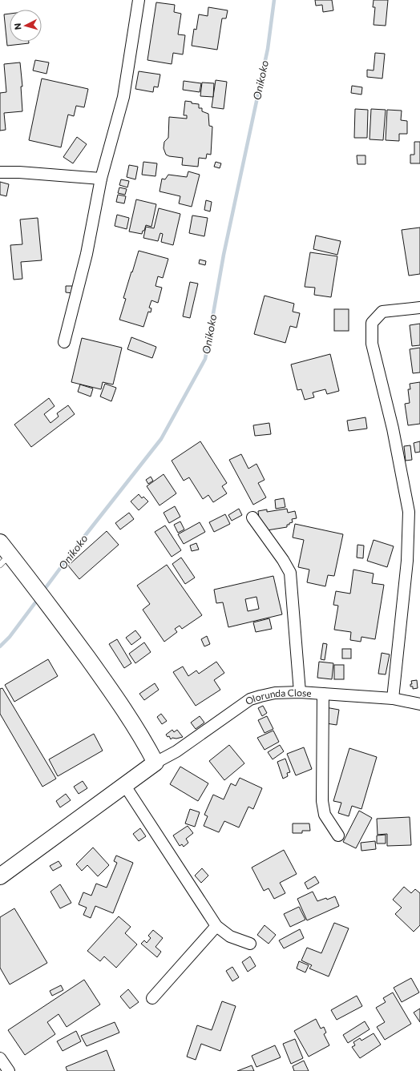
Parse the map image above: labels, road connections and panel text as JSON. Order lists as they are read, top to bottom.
{
  "streets": {
    "street": ["Olorunda Close"]
  },
  "water": ["Onikoko"],
  "north": "left"
}
